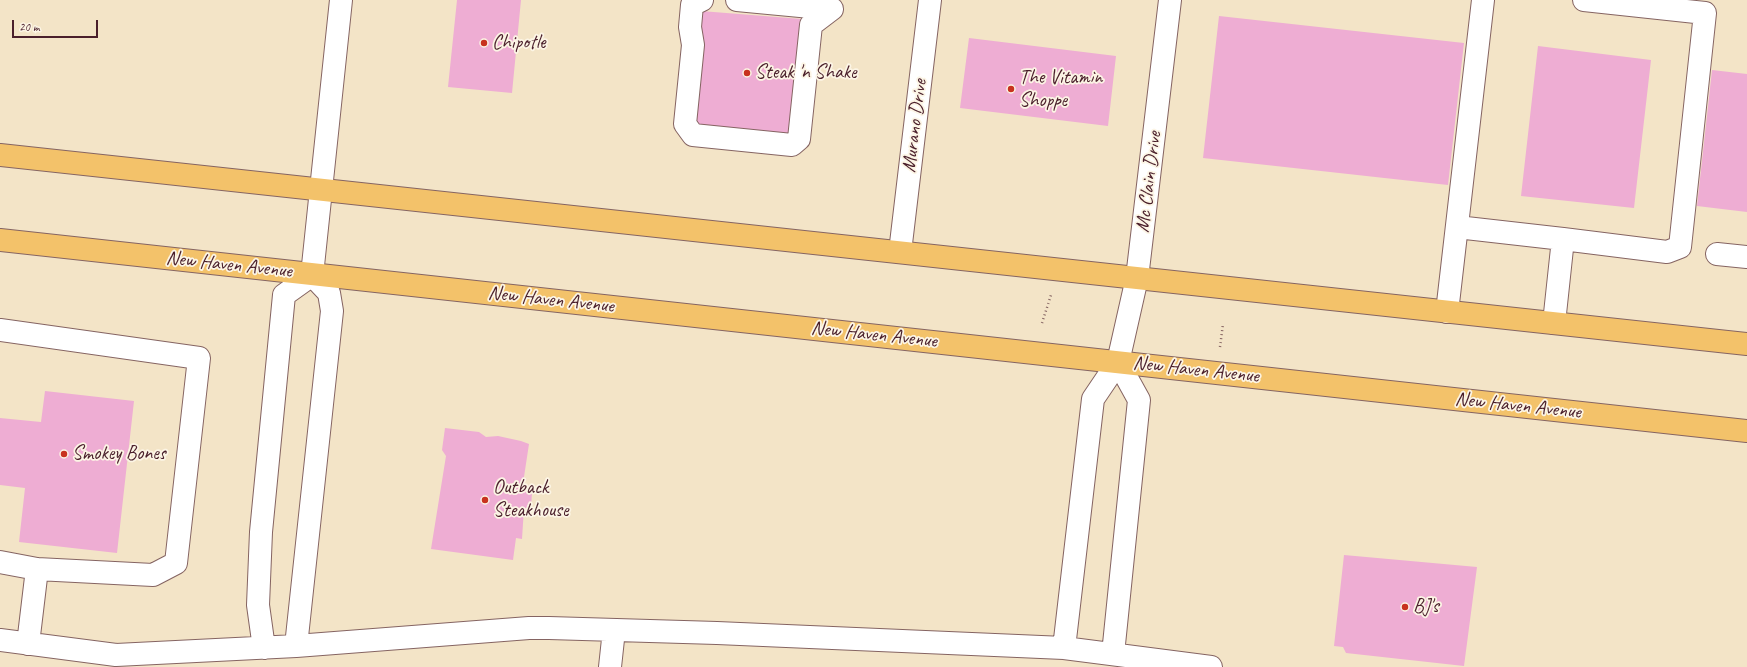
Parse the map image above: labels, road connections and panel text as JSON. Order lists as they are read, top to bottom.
{
  "streets": {
    "main road": ["New Haven Avenue"],
    "street": ["Murano Drive", "Mc Clain Drive"]
  },
  "crossings": [
    ["Mc Clain Drive", "New Haven Avenue"]
  ],
  "places": [
    "Chipotle",
    "Steak 'n Shake",
    "The Vitamin Shoppe",
    "Smokey Bones",
    "Outback Steakhouse",
    "BJ's"
  ],
  "scale_bar": "20 m"
}
